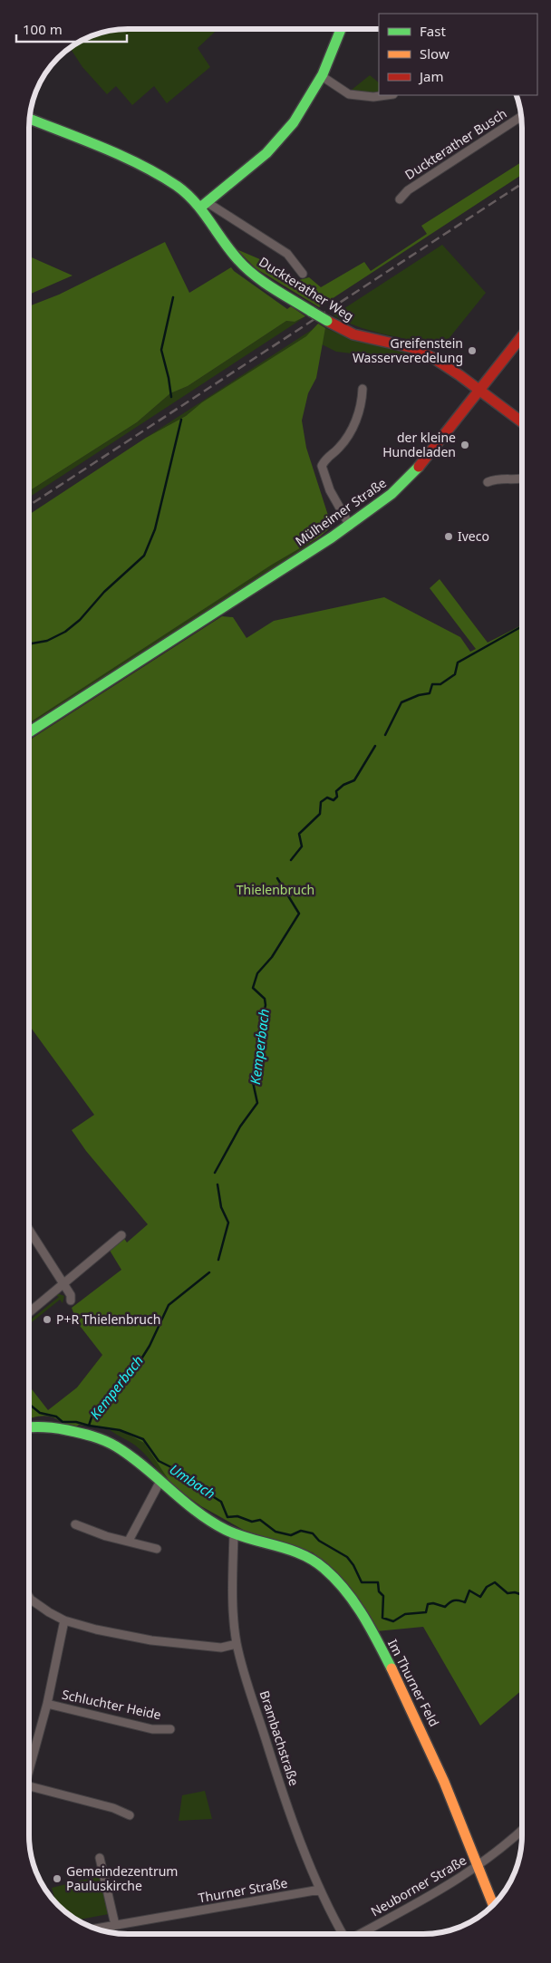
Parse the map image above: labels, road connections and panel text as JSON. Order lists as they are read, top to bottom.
{
  "streets": {
    "street": [
      "Duckterather Busch",
      "Duckterather Weg",
      "Mülheimer Straße",
      "Im Thurner Feld",
      "Schluchter Heide",
      "Brambachstraße",
      "Neuborner Straße",
      "Thurner Straße"
    ]
  },
  "crossings": [
    ["Duckterather Weg", "Mülheimer Straße"],
    ["Im Thurner Feld", "Brambachstraße"],
    ["Im Thurner Feld", "Neuborner Straße"],
    ["Brambachstraße", "Thurner Straße"]
  ],
  "water": ["Kemperbach", "Umbach"],
  "parks": ["Thielenbruch"],
  "places": [
    "Greifenstein Wasserveredelung",
    "der kleine Hundeladen",
    "Iveco",
    "P+R Thielenbruch",
    "Gemeindezentrum Pauluskirche"
  ],
  "legend": ["Fast", "Slow", "Jam"],
  "scale_bar": "100 m"
}
